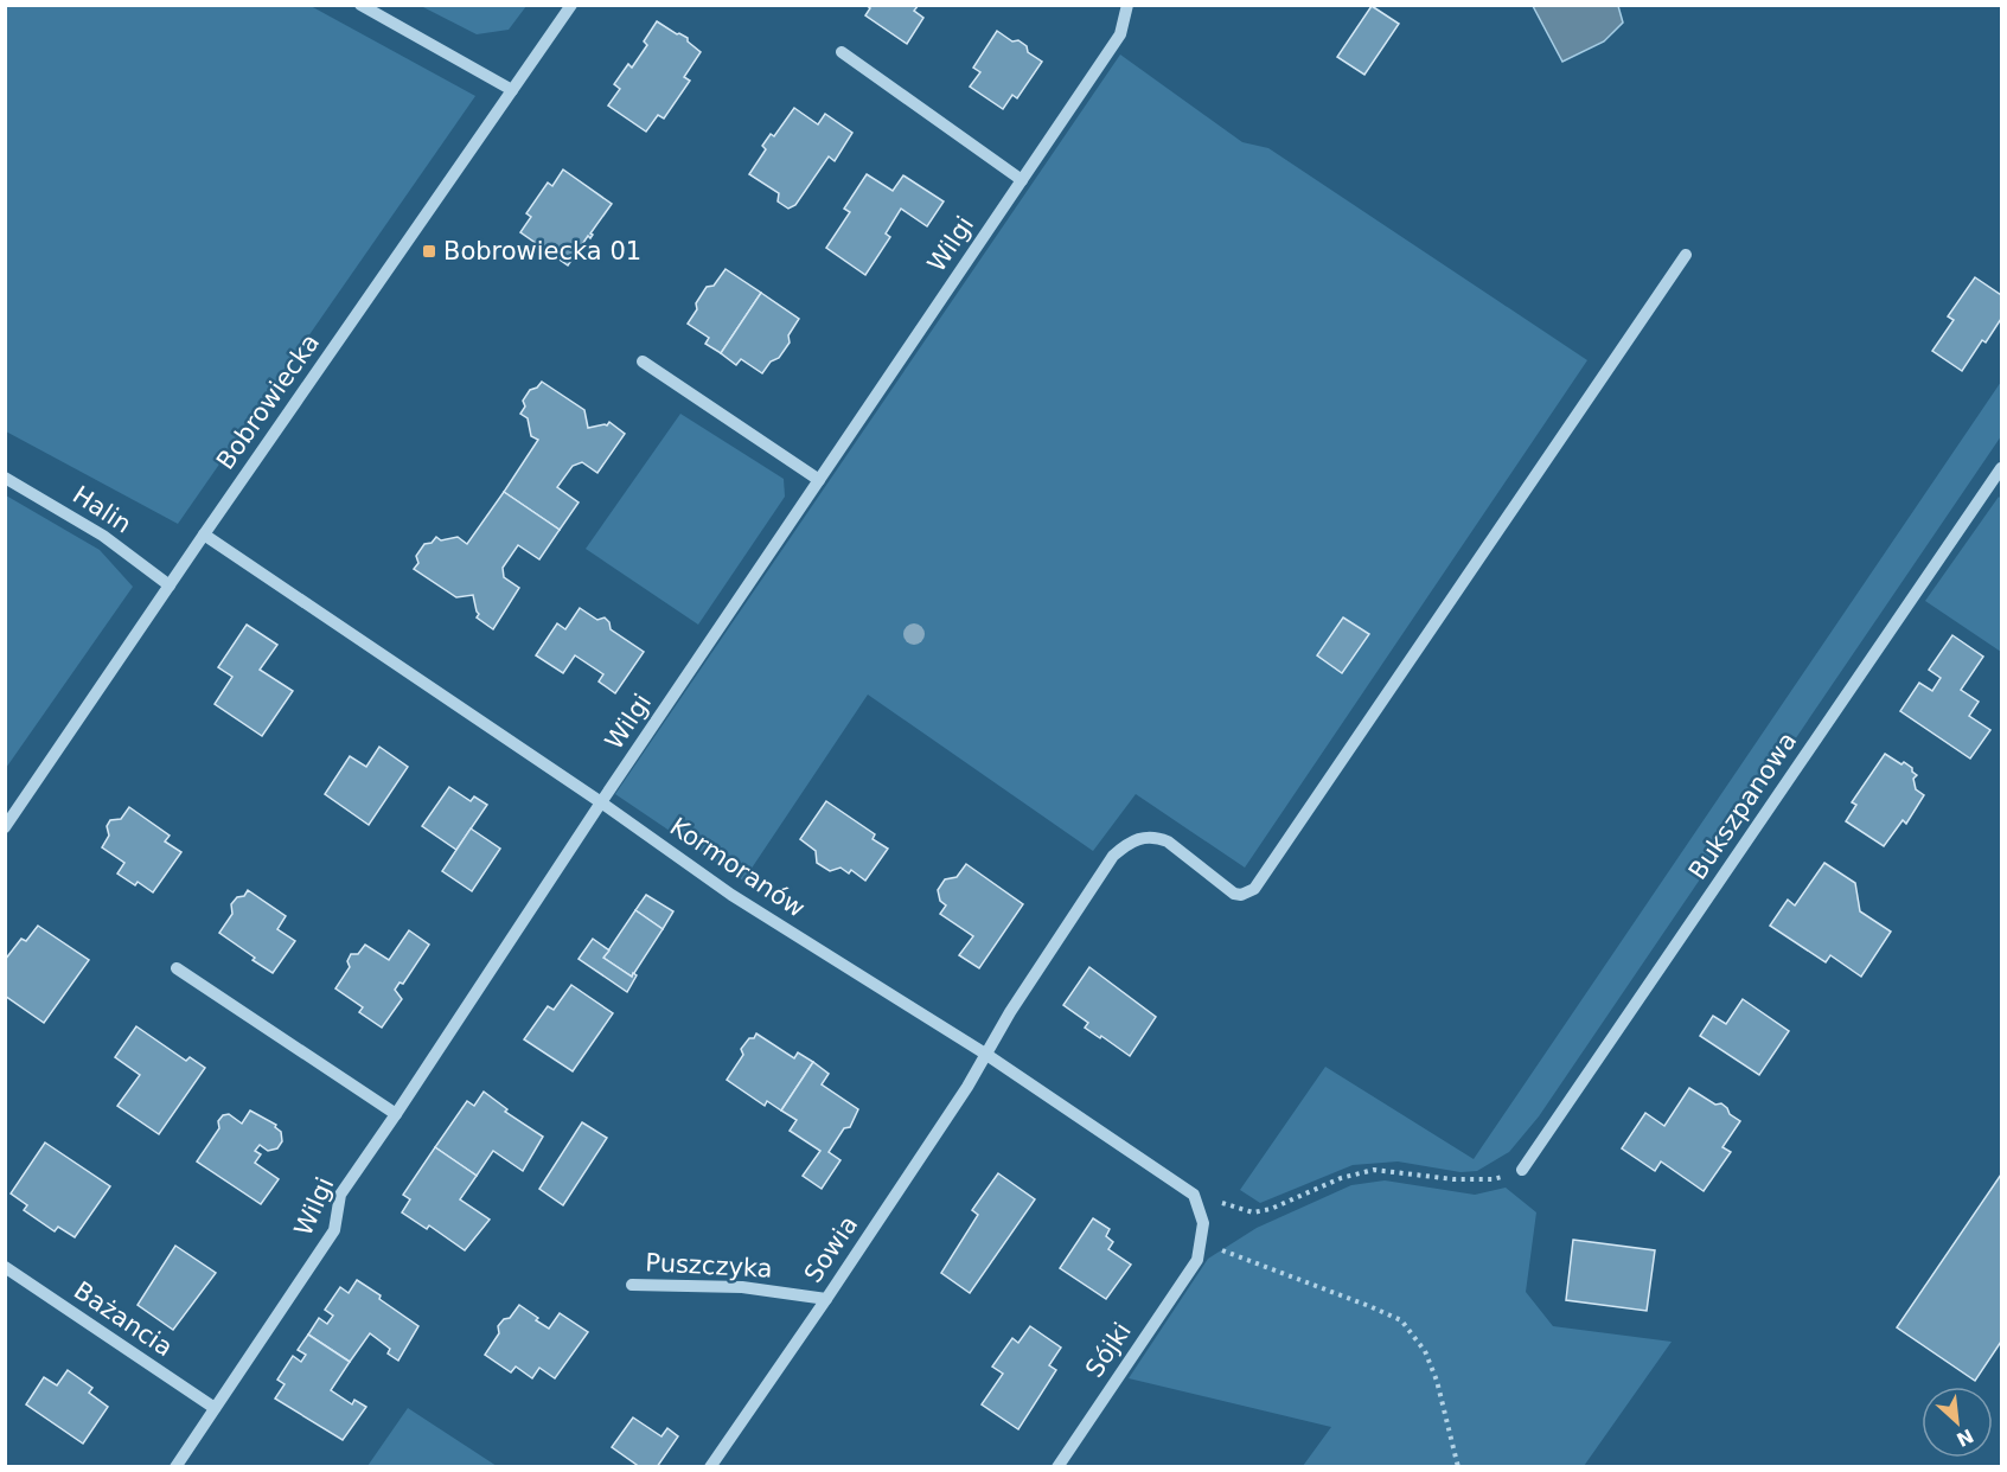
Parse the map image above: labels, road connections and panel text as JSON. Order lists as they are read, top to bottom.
{
  "streets": {
    "street": [
      "Wilgi",
      "Bobrowiecka",
      "Halin",
      "Bukszpanowa",
      "Kormoranów",
      "Sowia",
      "Puszczyka",
      "Bażancia",
      "Sójki"
    ]
  },
  "crossings": [
    ["Wilgi", "Kormoranów"],
    ["Wilgi", "Bażancia"],
    ["Bobrowiecka", "Halin"],
    ["Bobrowiecka", "Kormoranów"],
    ["Kormoranów", "Sowia"],
    ["Sowia", "Puszczyka"]
  ],
  "places": {
    "transit": ["Bobrowiecka 01"]
  },
  "north": "bottom right"
}
